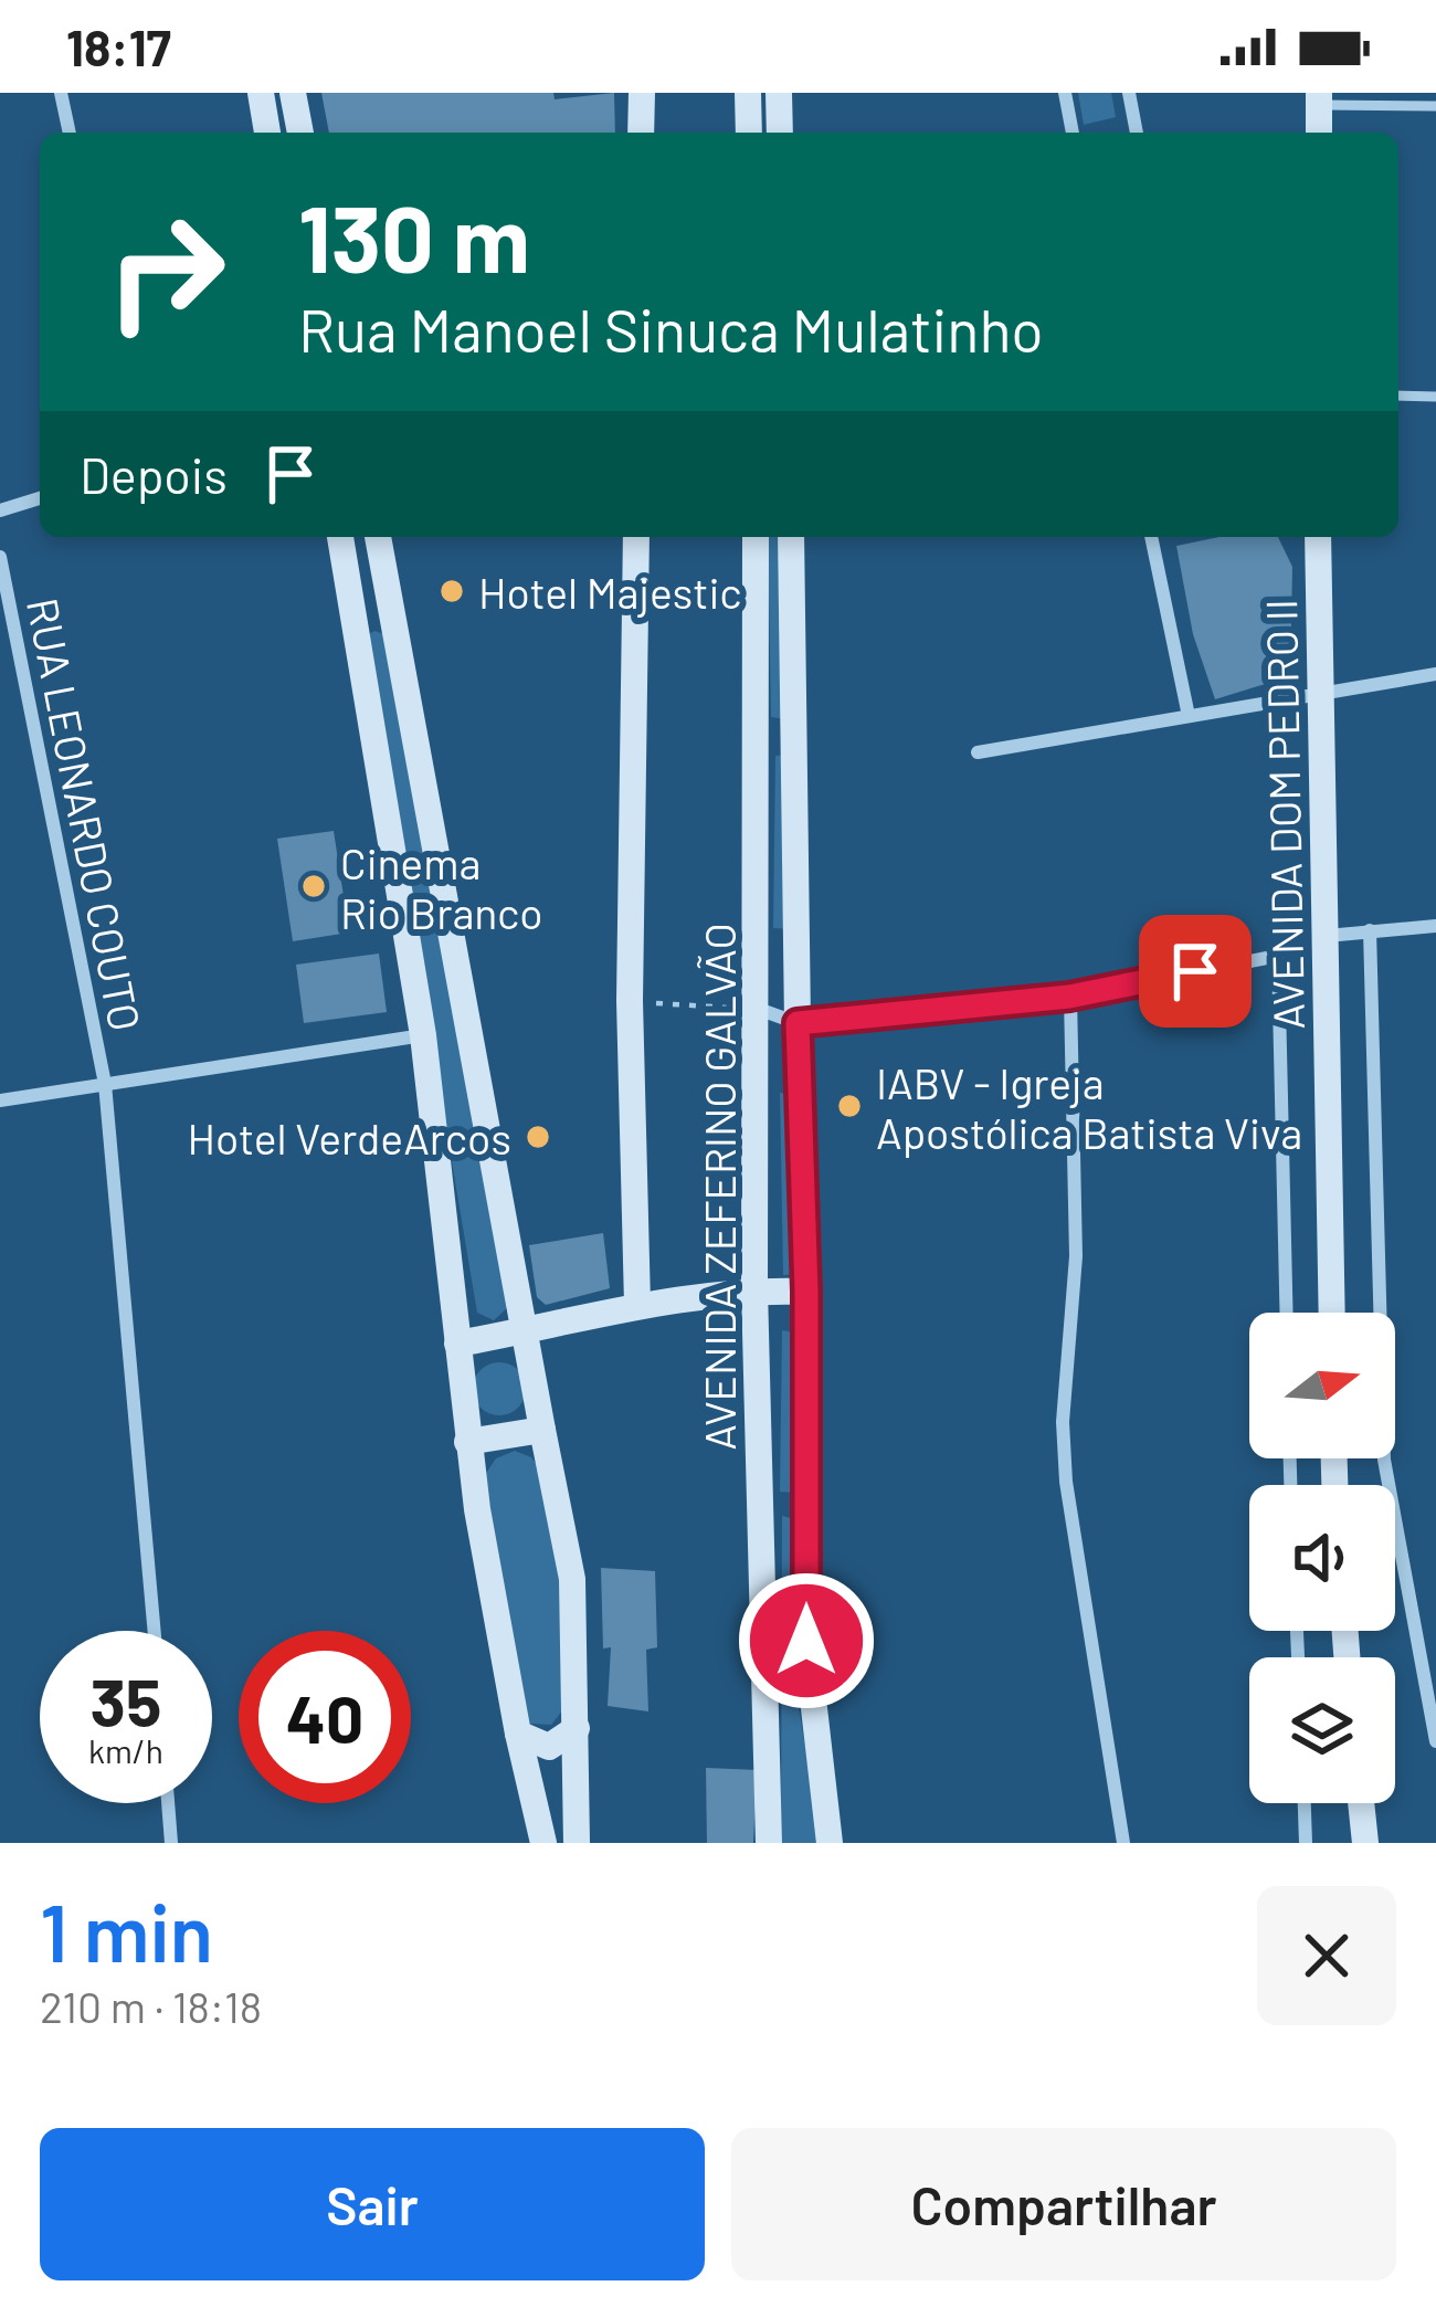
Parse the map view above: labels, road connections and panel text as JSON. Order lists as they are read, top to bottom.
{
  "streets": {
    "street": ["RUA LEONARDO COUTO", "AVENIDA DOM PEDRO II", "AVENIDA ZEFERINO GALVÃO"]
  },
  "places": [
    "Hotel Majestic",
    "Cinema Rio Branco",
    "IABV - Igreja Apostólica Batista Viva",
    "Hotel VerdeArcos"
  ],
  "north": "right",
  "page": {
    "status": "18:17",
    "turn": ["130 m", "Rua Manoel Sinuca Mulatinho"],
    "then": "Depois",
    "speed": "35 km/h",
    "limit": "40",
    "heading": ["1 min", "210 m · 18:18"],
    "buttons": ["Sair", "Compartilhar"]
  }
}
